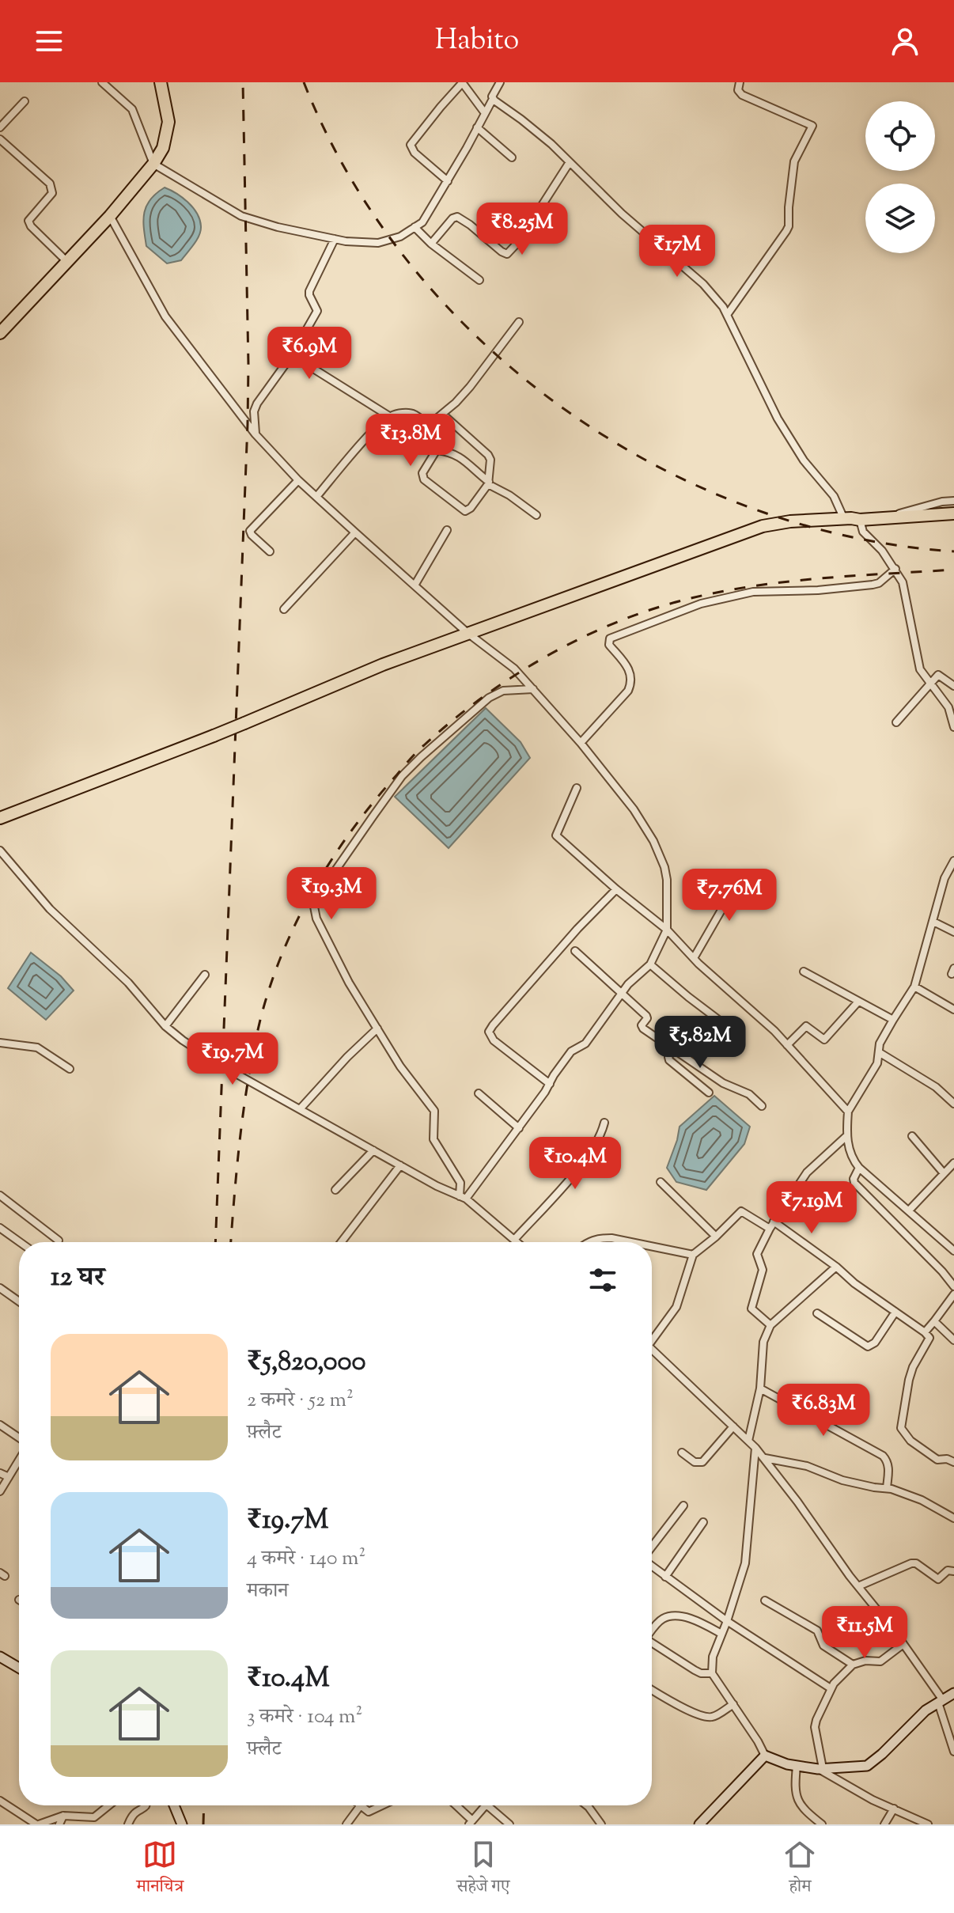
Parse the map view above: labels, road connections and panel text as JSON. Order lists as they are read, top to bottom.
{
  "page": {
    "header": "Habito",
    "price": [
      "₹8.25M",
      "₹17M",
      "₹6.9M",
      "₹13.8M",
      "₹19.3M",
      "₹7.76M",
      "₹5.82M",
      "₹19.7M",
      "₹10.4M",
      "₹7.19M",
      "₹6.83M",
      "₹11.5M"
    ],
    "heading": "12 घर",
    "list": [
      {
        "name": "₹5,820,000",
        "note": "2 कमरे · 52 m² · फ़्लैट"
      },
      {
        "name": "₹19.7M",
        "note": "4 कमरे · 140 m² · मकान"
      },
      {
        "name": "₹10.4M",
        "note": "3 कमरे · 104 m² · फ़्लैट"
      }
    ],
    "tabs": ["मानचित्र", "सहेजे गए", "होम"]
  }
}
